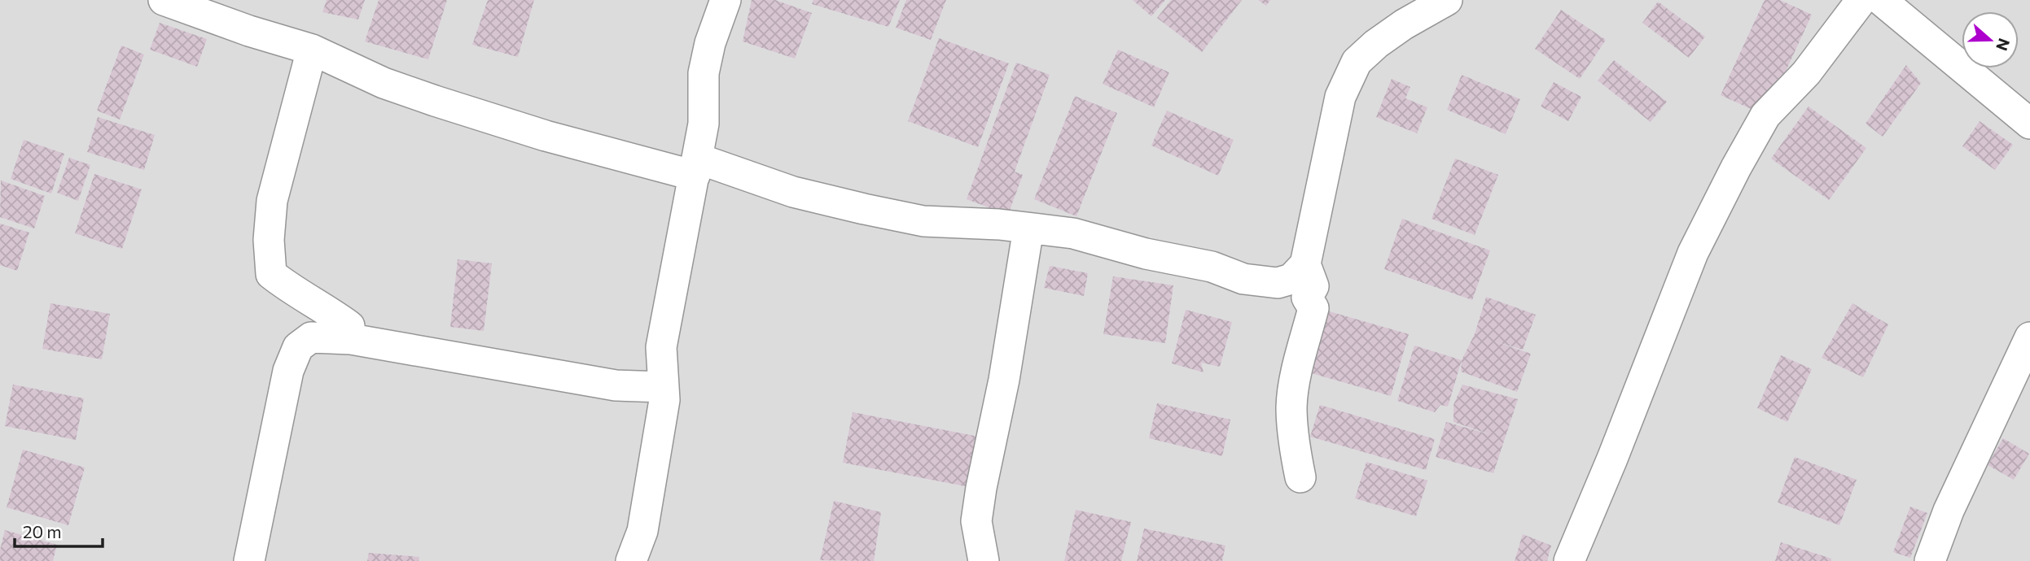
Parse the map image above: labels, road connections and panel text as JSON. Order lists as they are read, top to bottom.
{
  "scale_bar": "20 m",
  "north": "right"
}
